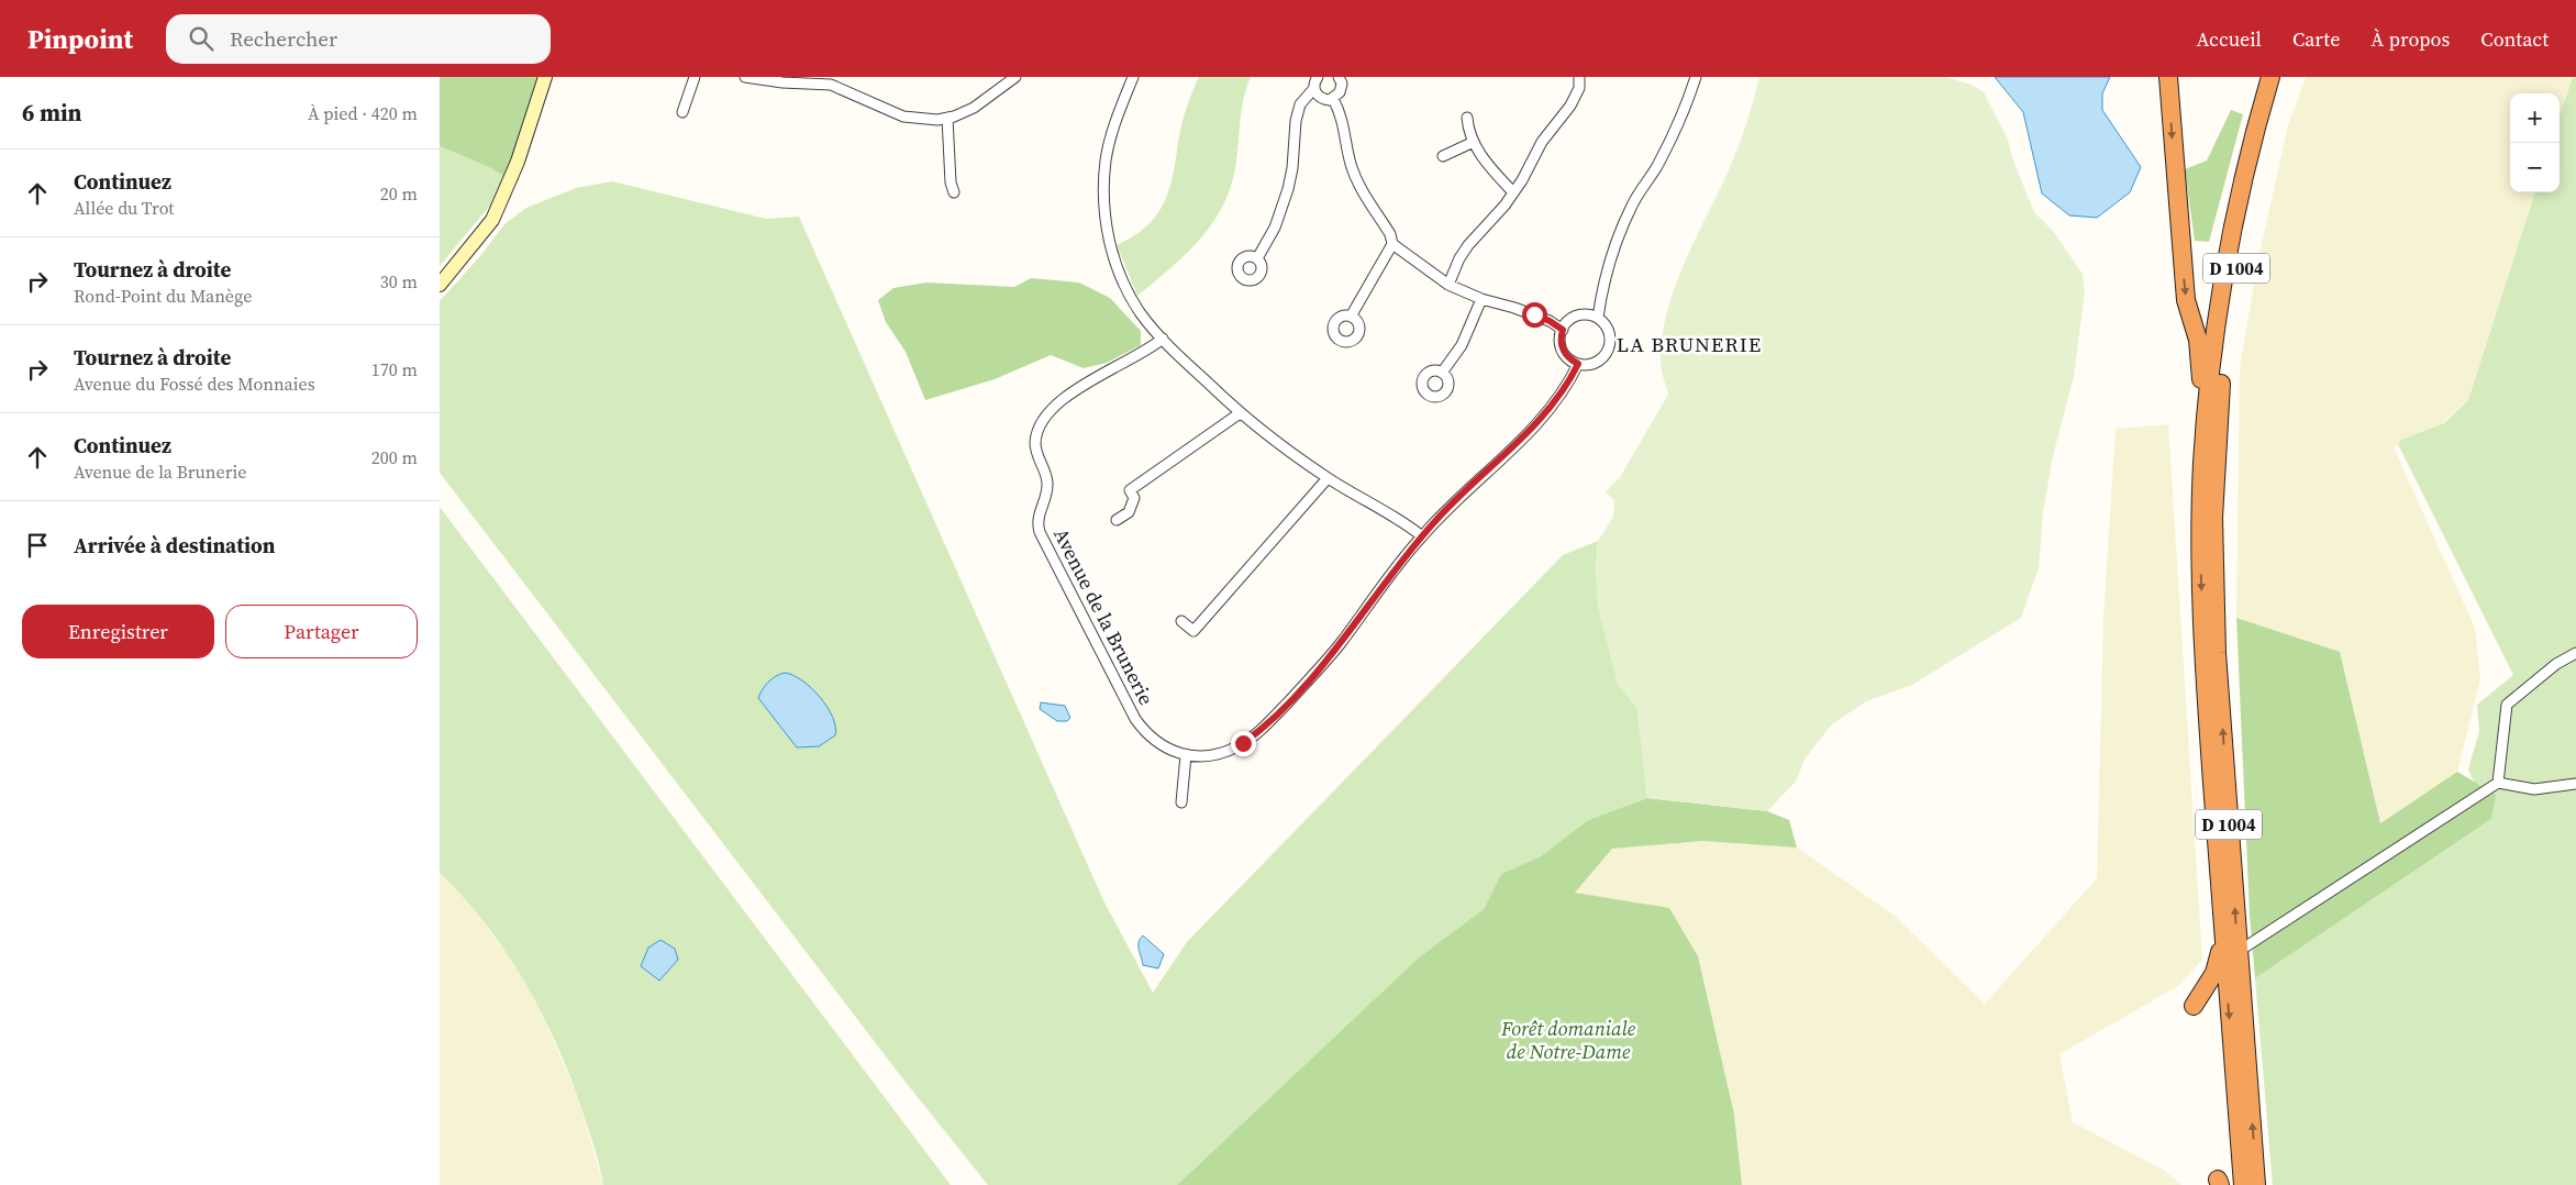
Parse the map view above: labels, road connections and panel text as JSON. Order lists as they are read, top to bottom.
{
  "streets": {
    "highway": ["D 1004"],
    "street": ["Avenue de la Brunerie"]
  },
  "districts": ["LA BRUNERIE"],
  "parks": ["Forêt domaniale de Notre-Dame"],
  "page": {
    "header": "Pinpoint",
    "search": "Rechercher",
    "nav": [
      "Accueil",
      "Carte",
      "À propos",
      "Contact"
    ],
    "heading": ["6 min", "À pied · 420 m"],
    "map_buttons": ["+", "−"],
    "list": [
      ["Continuez", "Allée du Trot", "20 m"],
      ["Tournez à droite", "Rond-Point du Manège", "30 m"],
      ["Tournez à droite", "Avenue du Fossé des Monnaies", "170 m"],
      ["Continuez", "Avenue de la Brunerie", "200 m"],
      "Arrivée à destination"
    ],
    "buttons": ["Enregistrer", "Partager"]
  }
}
